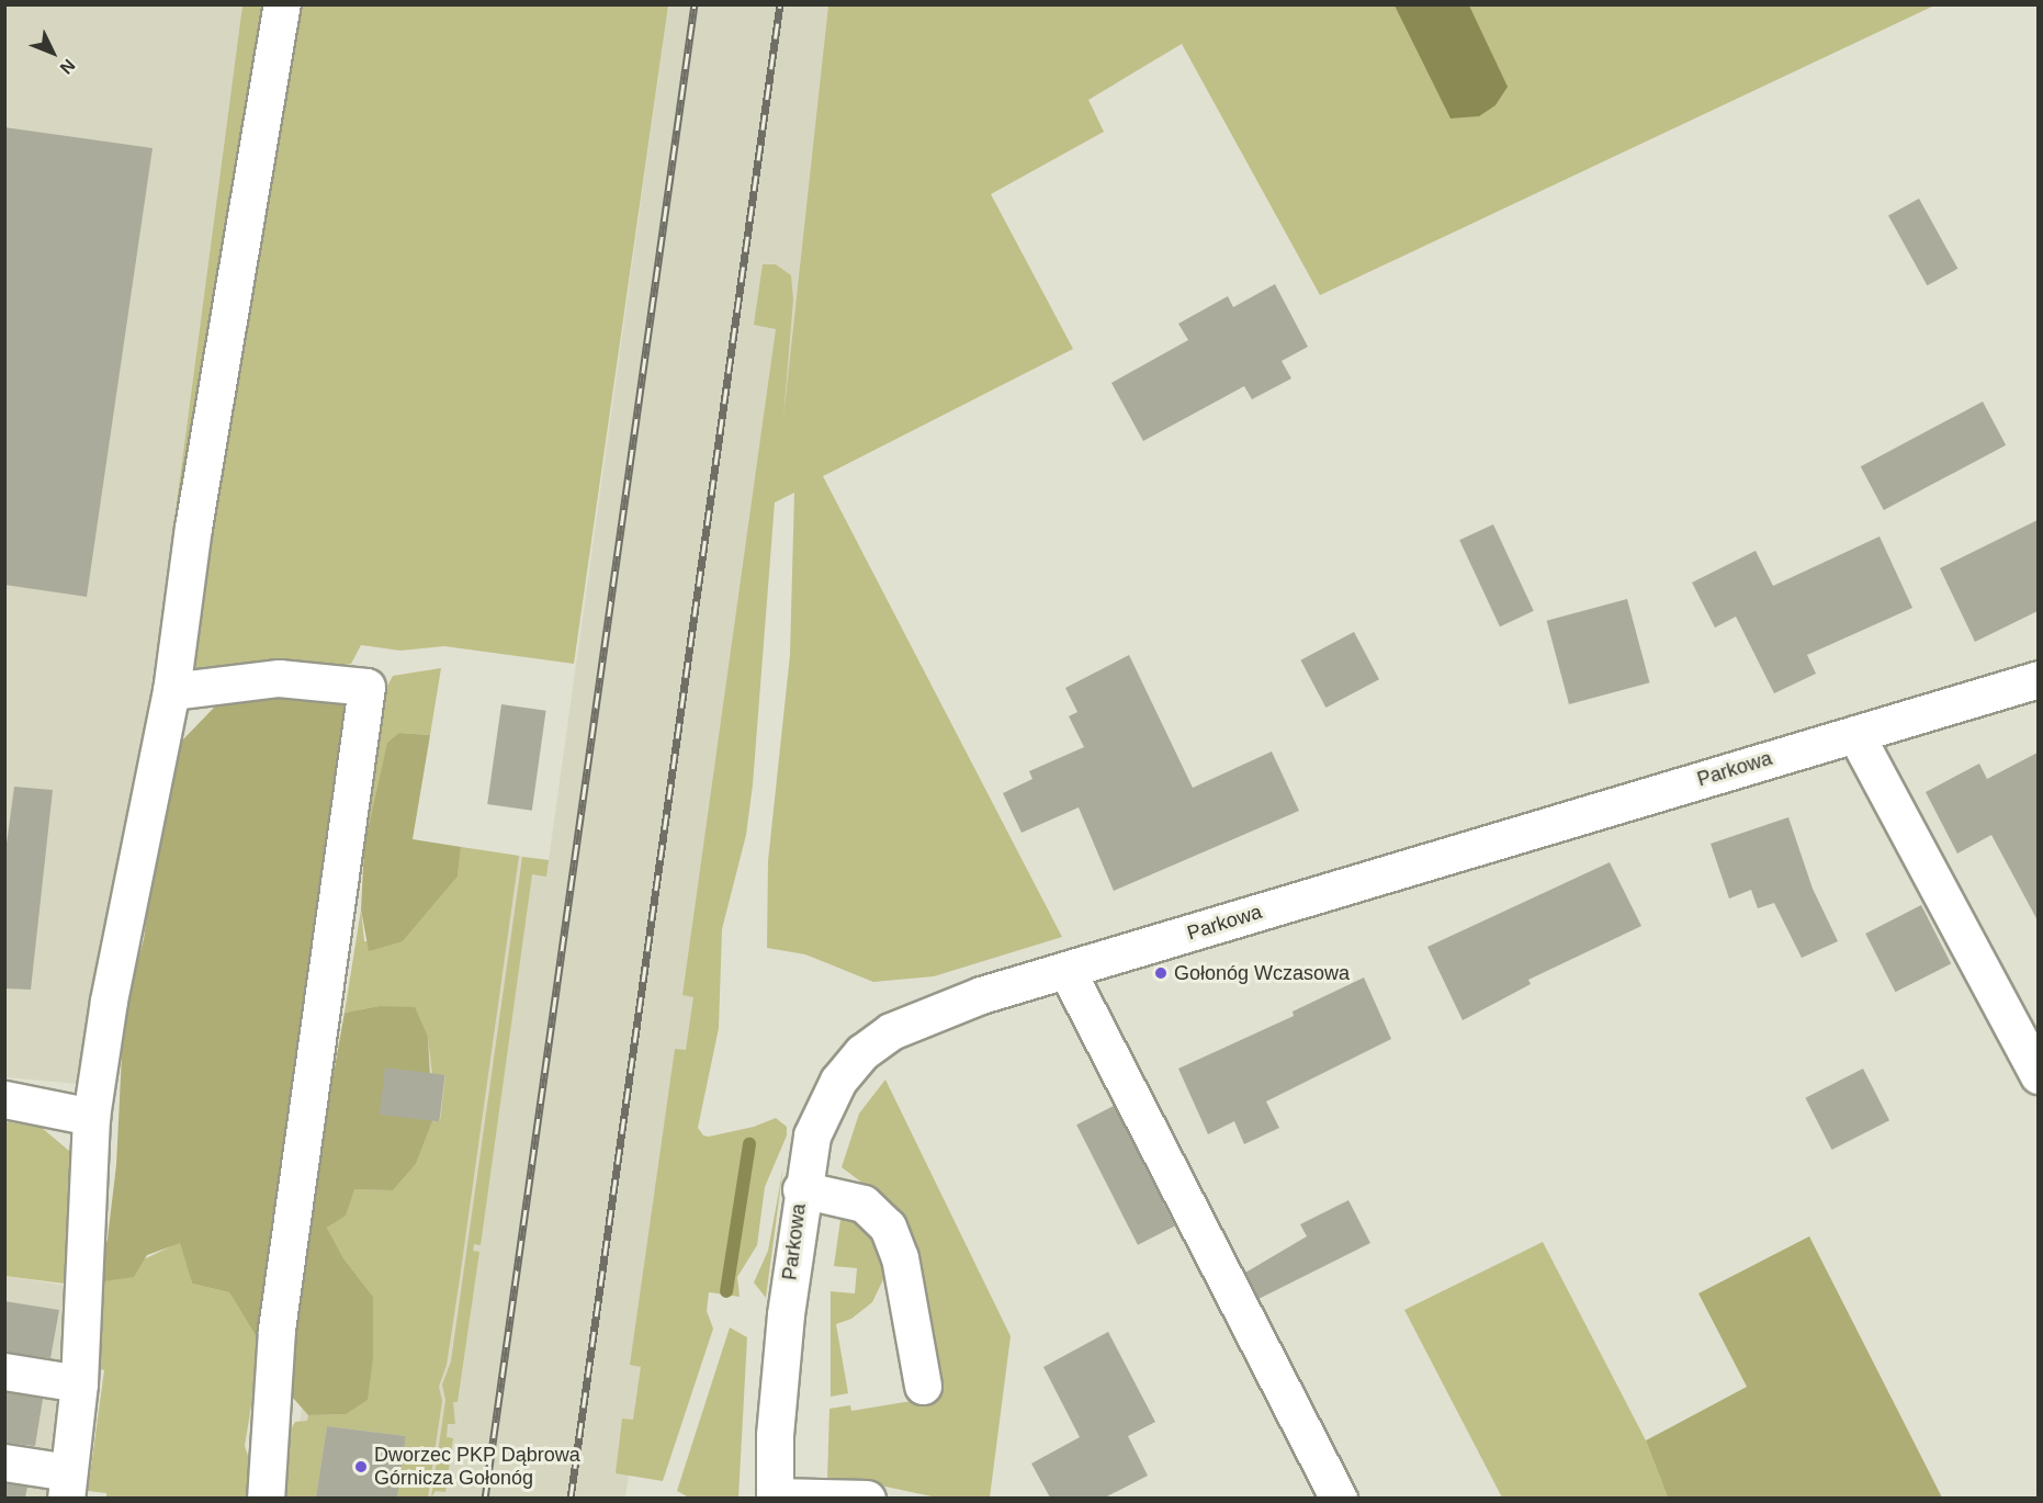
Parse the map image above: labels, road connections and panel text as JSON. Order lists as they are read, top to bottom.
{
  "streets": {
    "street": ["Parkowa"]
  },
  "places": ["Gołonóg Wczasowa", "Dworzec PKP Dąbrowa Górnicza Gołonóg"],
  "north": "bottom right"
}
